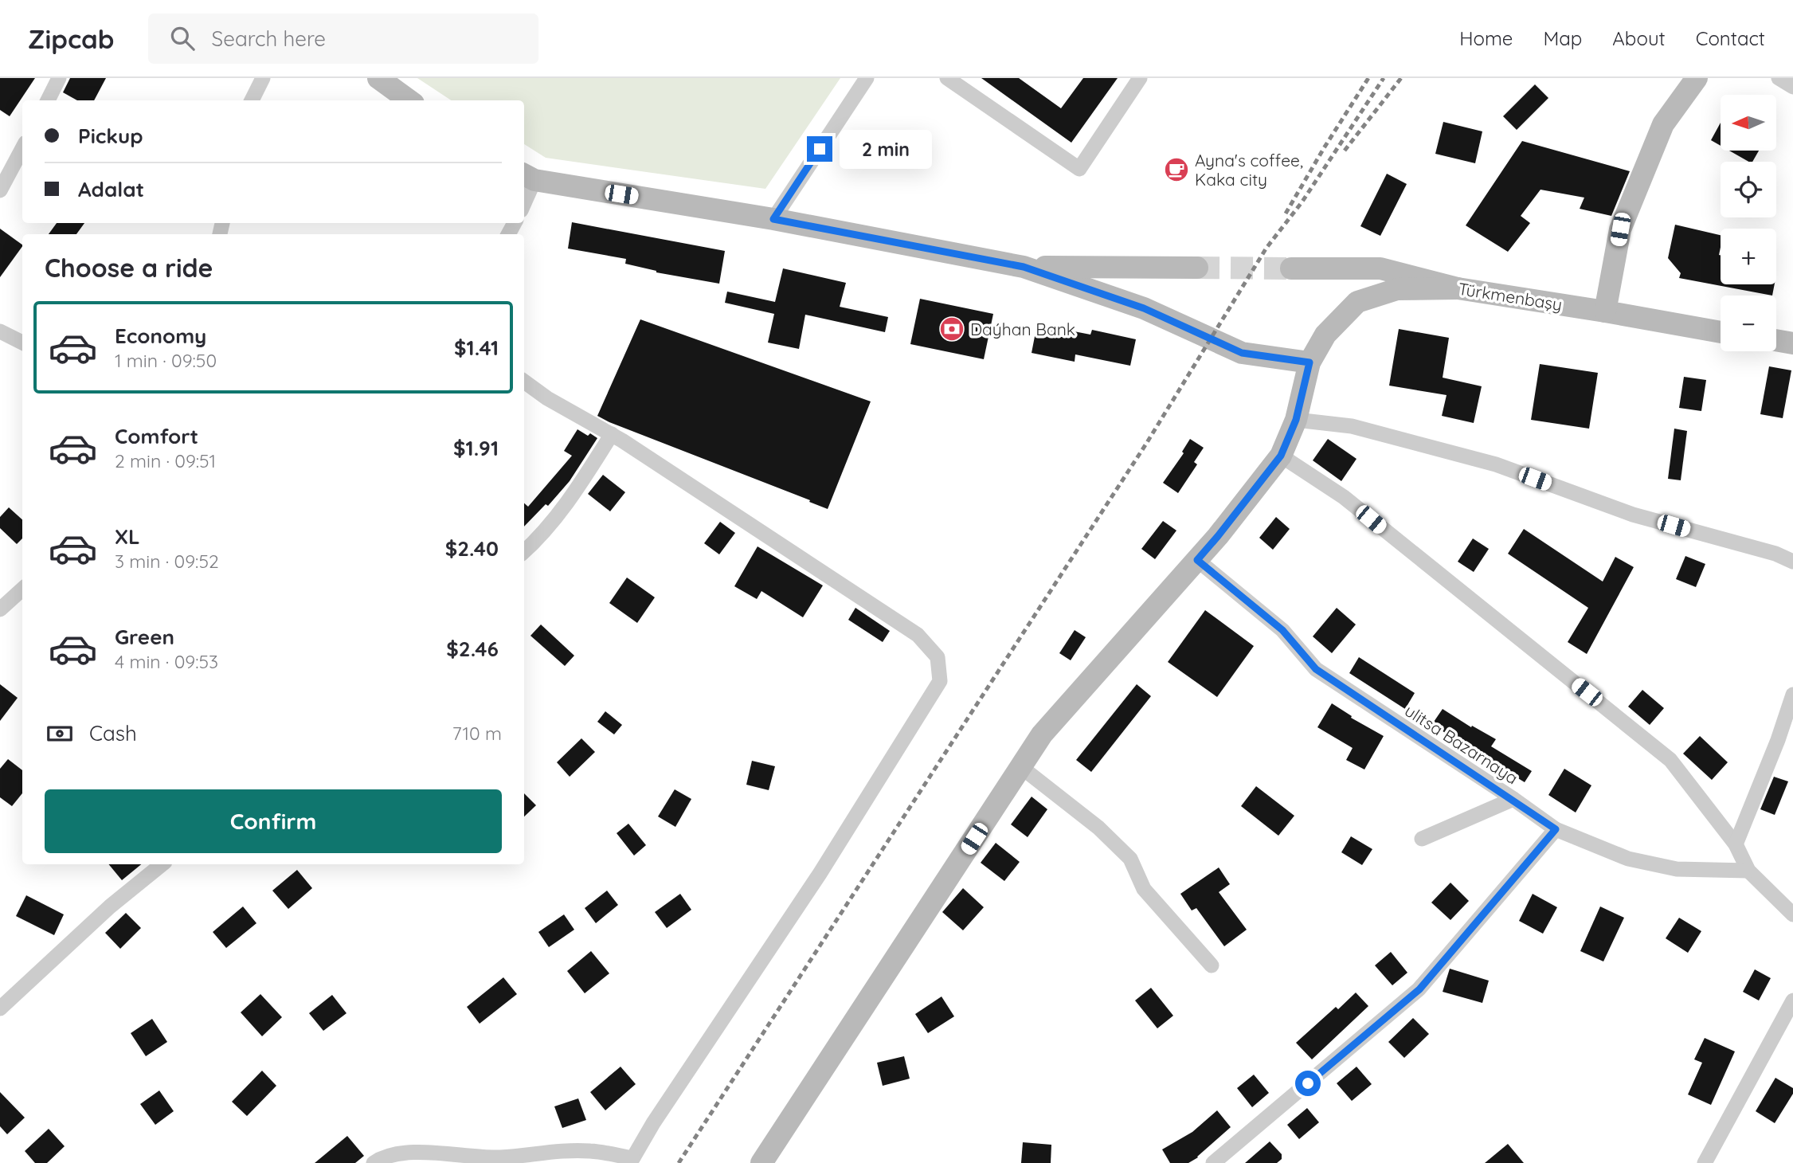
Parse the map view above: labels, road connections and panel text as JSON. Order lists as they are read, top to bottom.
{
  "streets": {
    "street": ["Türkmenbaşy", "ulitsa Bazarnaya"]
  },
  "places": {
    "cafe": ["Ayna's coffee, Kaka city"],
    "bank": ["Daýhan Bank"]
  },
  "north": "left",
  "page": {
    "header": "Zipcab",
    "search": "Search here",
    "nav": [
      "Home",
      "Map",
      "About",
      "Contact"
    ],
    "map_buttons": ["+", "−"],
    "banner": ["Pickup", "Adalat"],
    "bubble": "2 min",
    "heading": "Choose a ride",
    "list": [
      {
        "name": "Economy",
        "note": "1 min · 09:50",
        "value": "$1.41"
      },
      {
        "name": "Comfort",
        "note": "2 min · 09:51",
        "value": "$1.91"
      },
      {
        "name": "XL",
        "note": "3 min · 09:52",
        "value": "$2.40"
      },
      {
        "name": "Green",
        "note": "4 min · 09:53",
        "value": "$2.46"
      }
    ],
    "pay": ["Cash", "710 m"],
    "buttons": "Confirm"
  }
}
